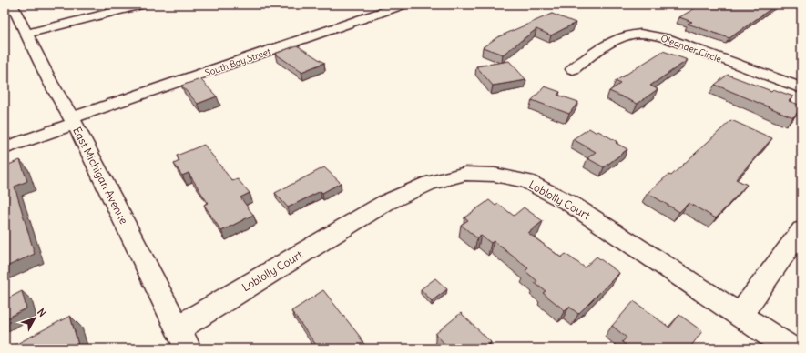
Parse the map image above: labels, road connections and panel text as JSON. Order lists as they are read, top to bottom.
{
  "streets": {
    "street": [
      "Oleander Circle",
      "South Bay Street",
      "East Michigan Avenue",
      "Loblolly Court"
    ]
  },
  "crossings": [
    ["South Bay Street", "East Michigan Avenue"],
    ["East Michigan Avenue", "Loblolly Court"]
  ],
  "north": "top right"
}
